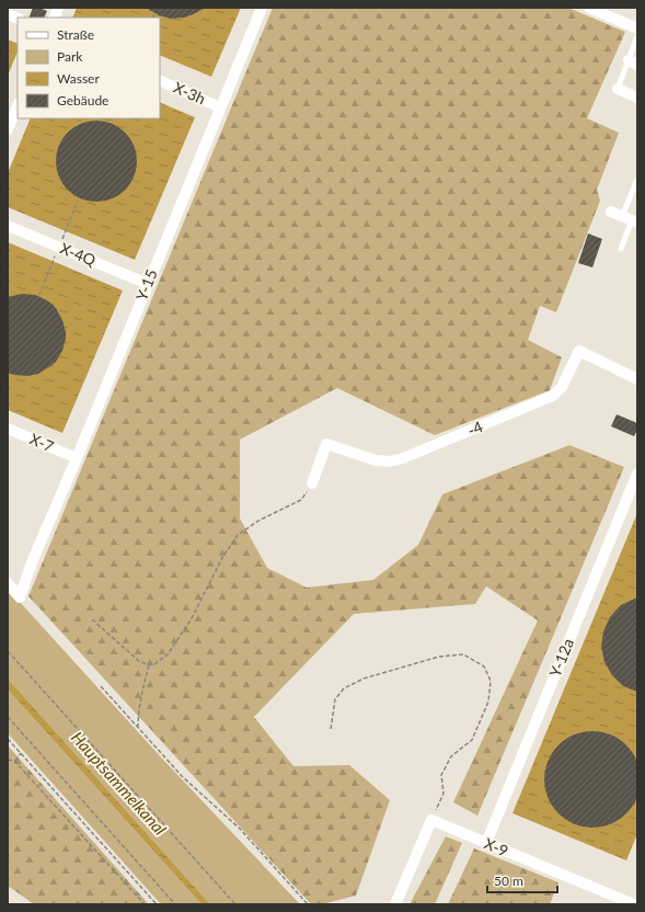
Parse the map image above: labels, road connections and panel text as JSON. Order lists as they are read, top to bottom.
{
  "streets": {
    "street": [
      "X-3h",
      "X-4Q",
      "Y-15",
      "-4",
      "X-7",
      "Y-12a",
      "X-9"
    ]
  },
  "crossings": [
    ["X-3h", "Y-15"],
    ["X-4Q", "Y-15"],
    ["Y-15", "X-7"],
    ["Y-12a", "X-9"]
  ],
  "water": ["Hauptsammelkanal"],
  "legend": [
    "Straße",
    "Park",
    "Wasser",
    "Gebäude"
  ],
  "scale_bar": "50 m"
}
